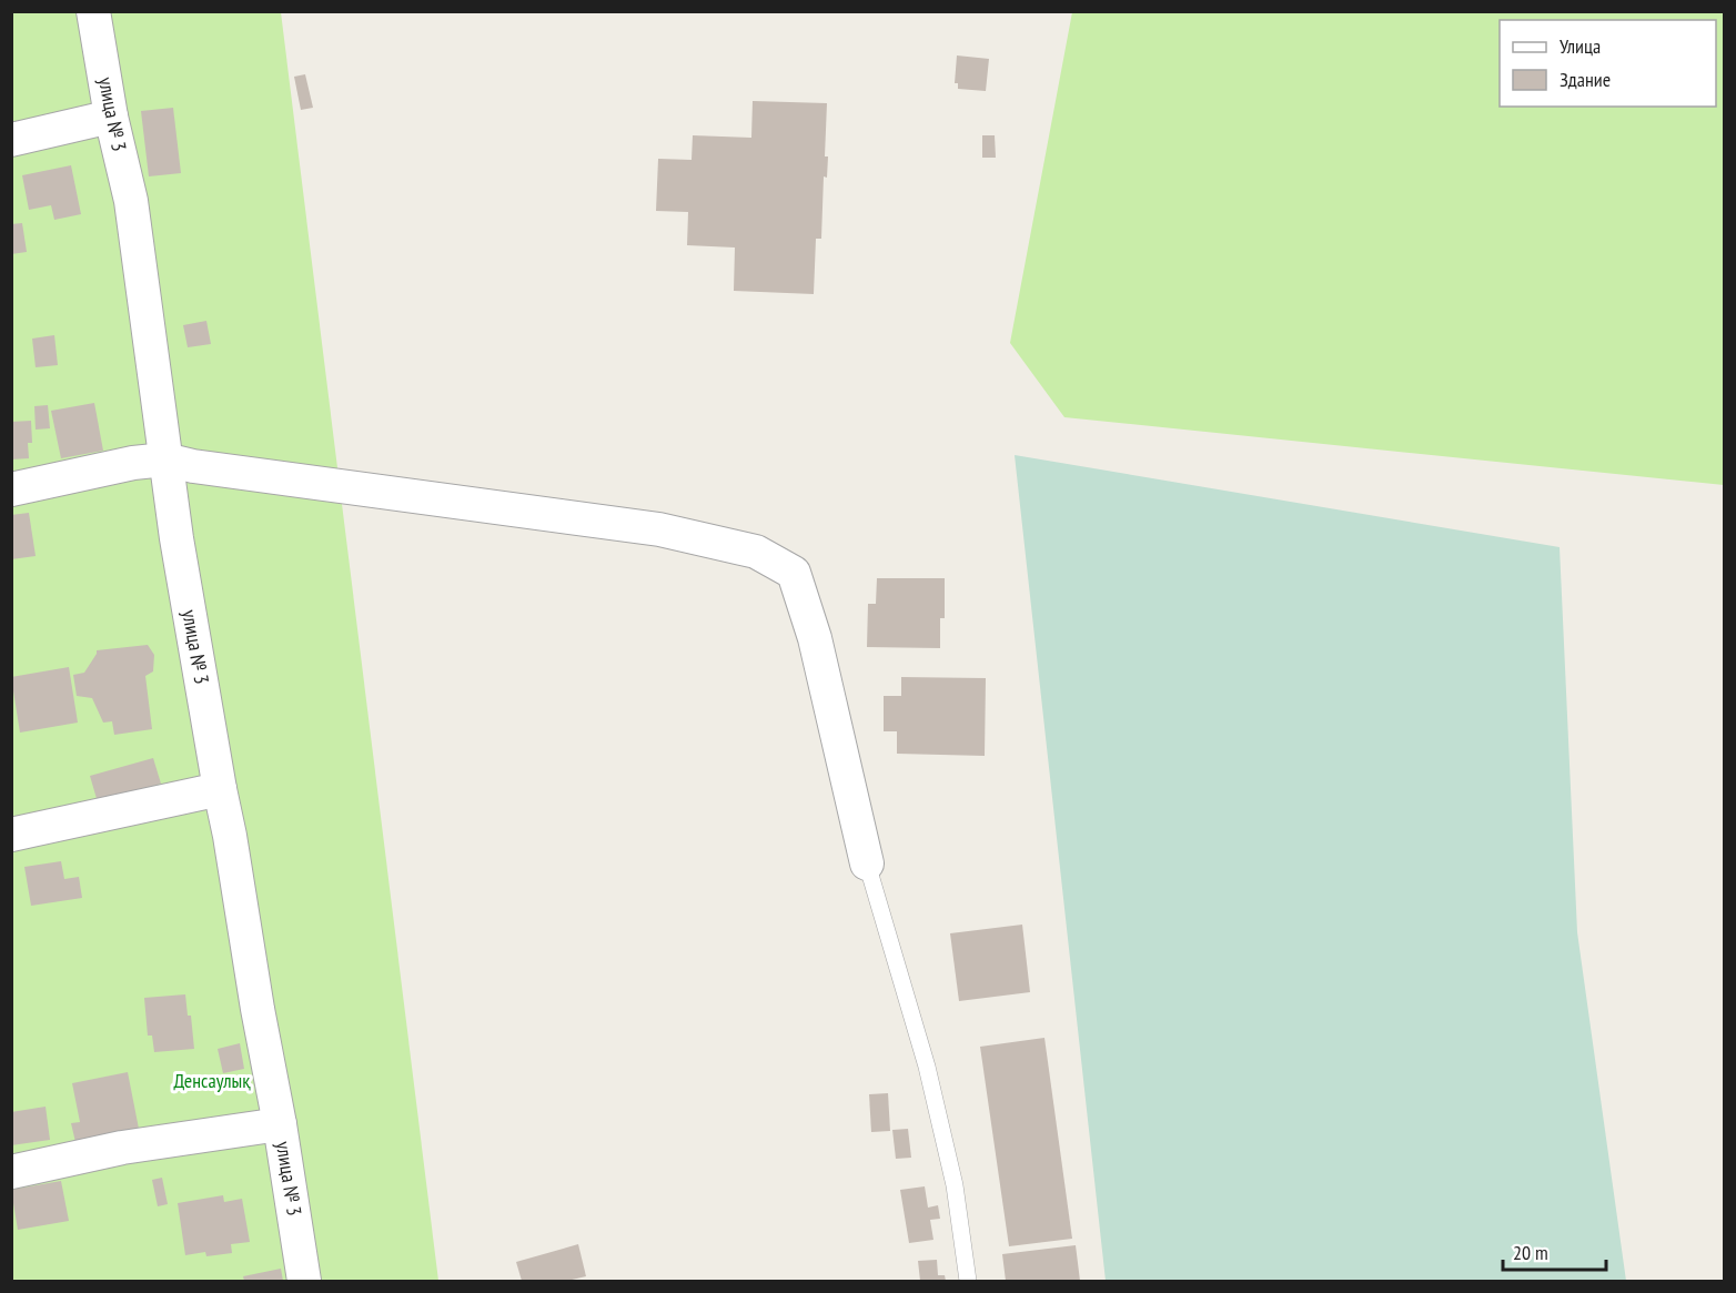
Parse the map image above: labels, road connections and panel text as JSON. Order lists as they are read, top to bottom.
{
  "streets": {
    "street": ["улица № 3"]
  },
  "parks": ["Денсаулық"],
  "legend": ["Улица", "Здание"],
  "scale_bar": "20 m"
}
